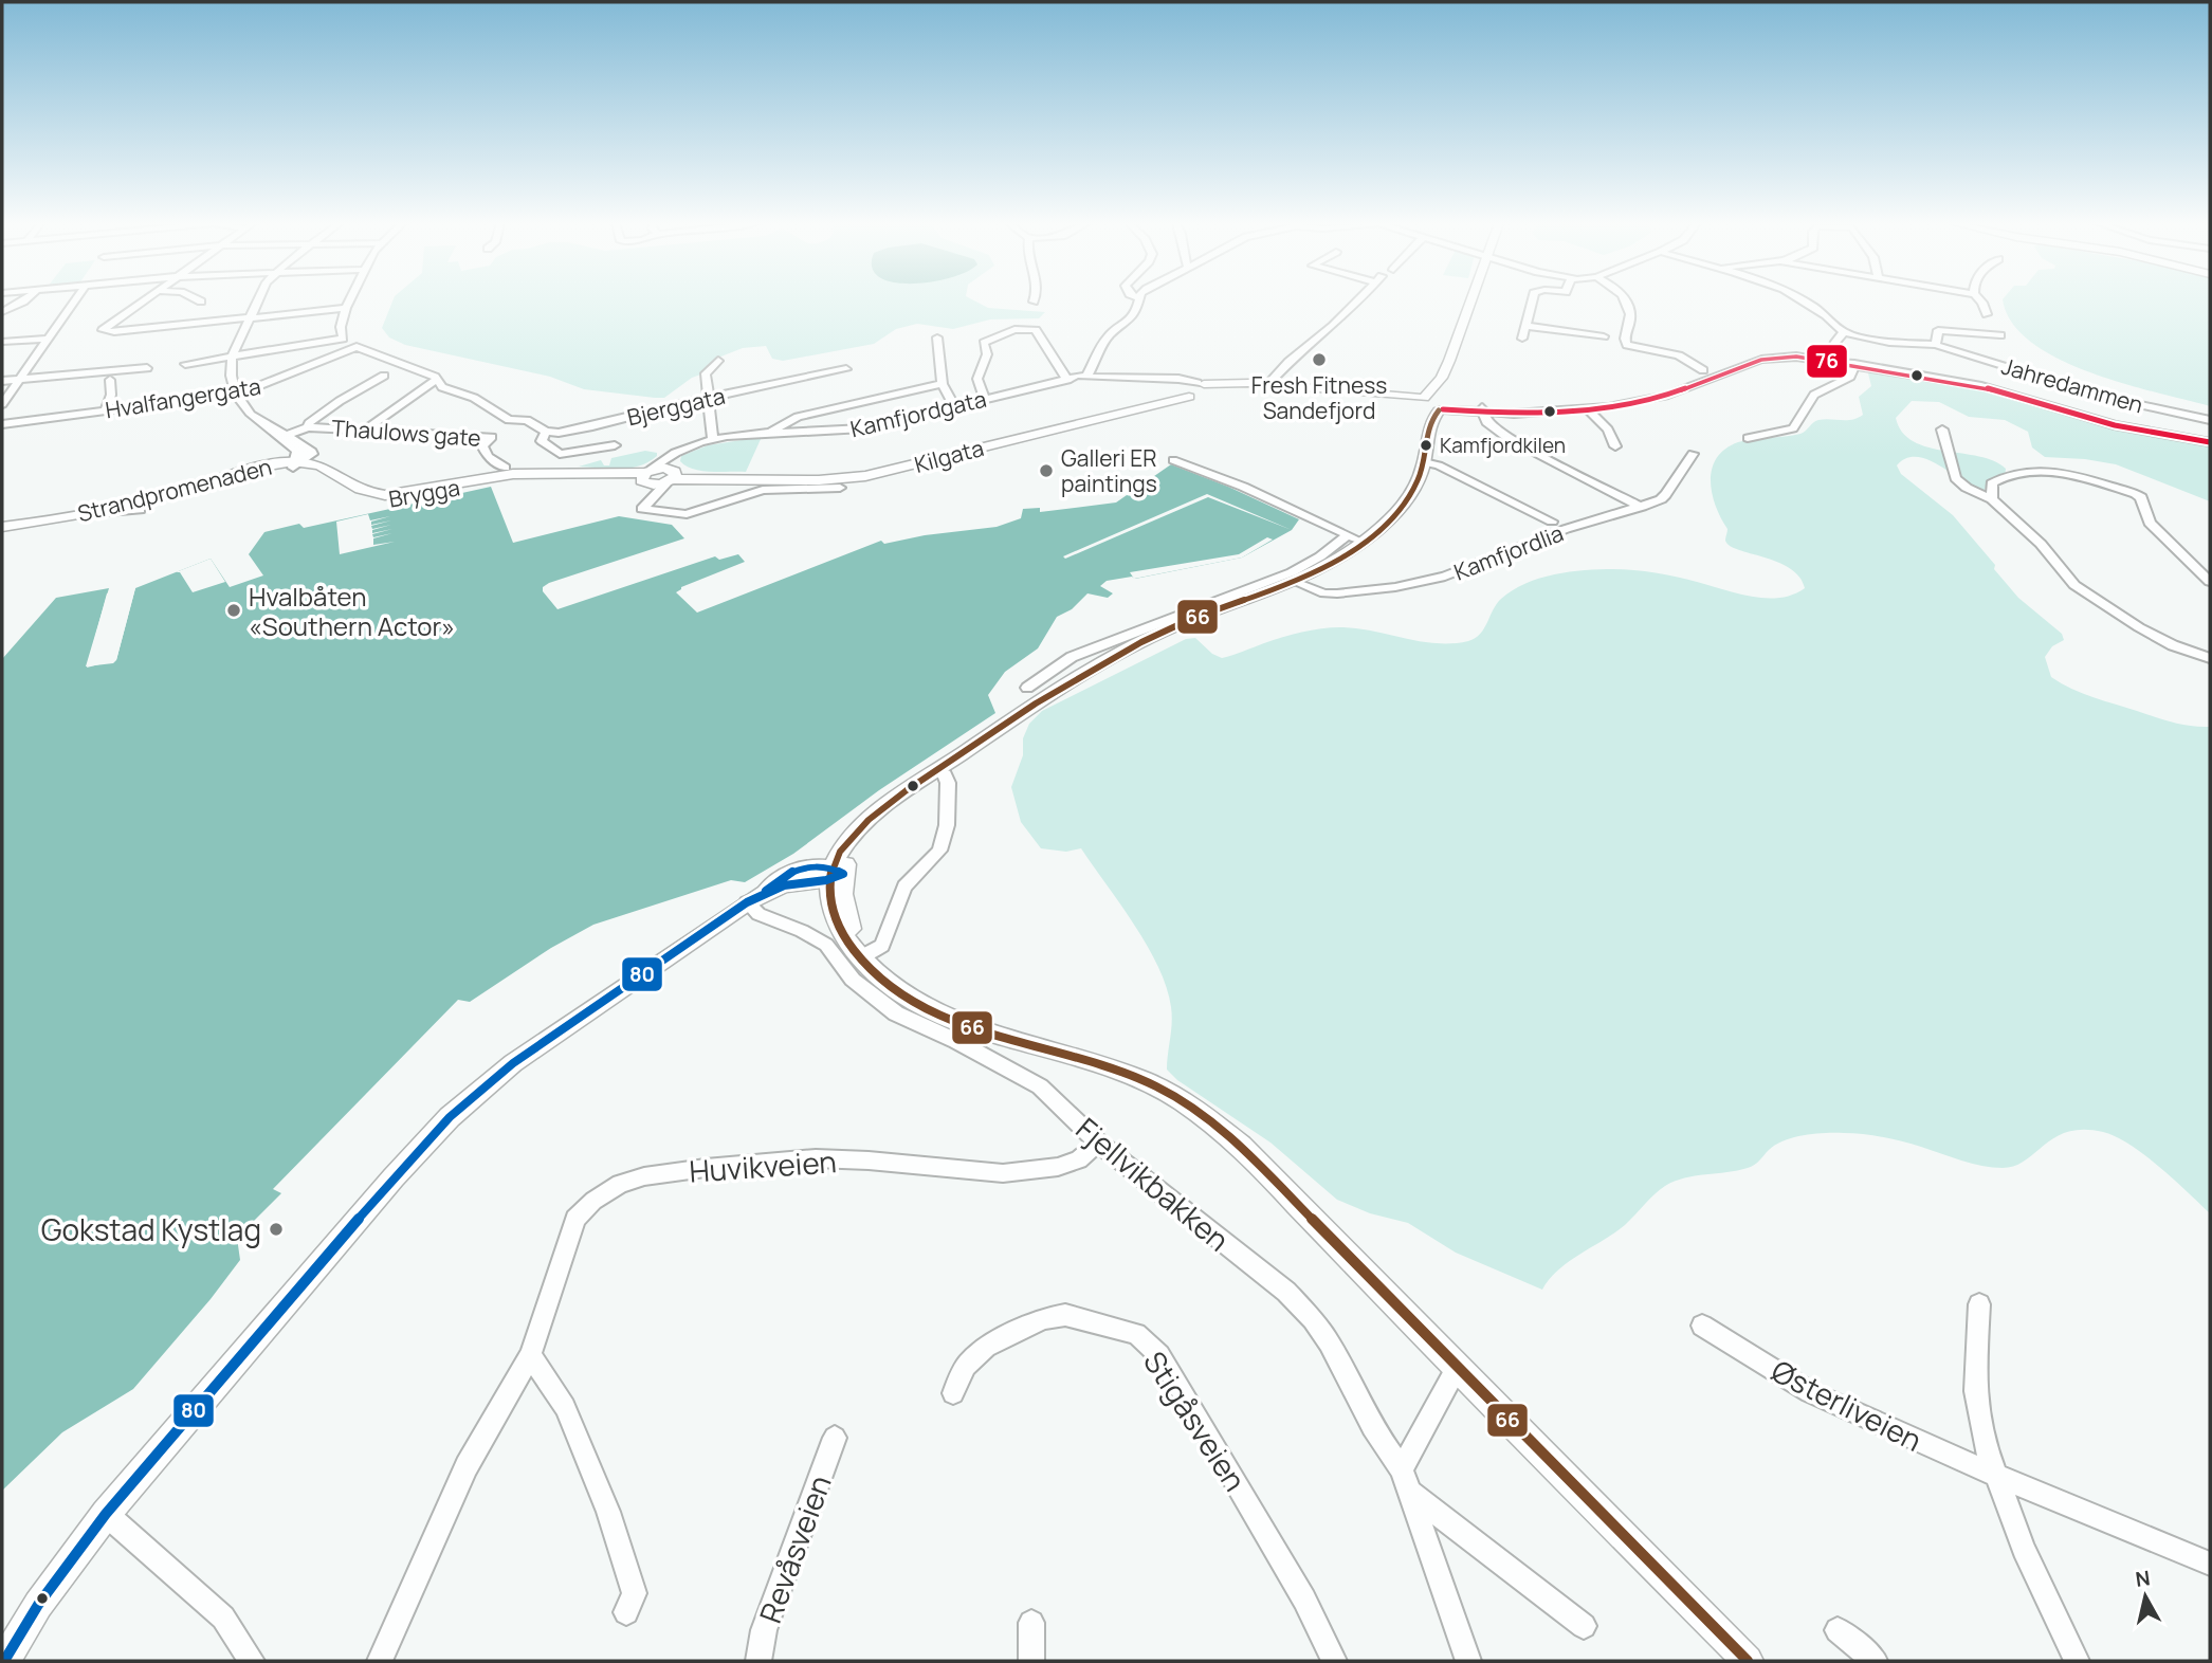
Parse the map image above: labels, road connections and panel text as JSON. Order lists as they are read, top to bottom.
{
  "streets": {
    "main road": ["Kilgata", "Strandpromenaden", "Brygga"],
    "street": [
      "Jahredammen",
      "Hvalfangergata",
      "Bjerggata",
      "Kamfjordgata",
      "Thaulows gate",
      "Kamfjordlia",
      "Huvikveien",
      "Fjellvikbakken",
      "Østerliveien",
      "Stigåsveien",
      "Revåsveien"
    ]
  },
  "crossings": [
    ["Hvalfangergata", "Bjerggata"],
    ["Kamfjordgata", "Kilgata"],
    ["Kamfjordgata", "Brygga"],
    ["Kilgata", "Brygga"],
    ["Huvikveien", "Fjellvikbakken"]
  ],
  "places": [
    "Fresh Fitness Sandefjord",
    "Kamfjordkilen",
    "Galleri ER paintings",
    "Hvalbåten «Southern Actor»",
    "Gokstad Kystlag"
  ],
  "lines": ["transit line 76", "transit line 66", "transit line 80"],
  "north": "top"
}
